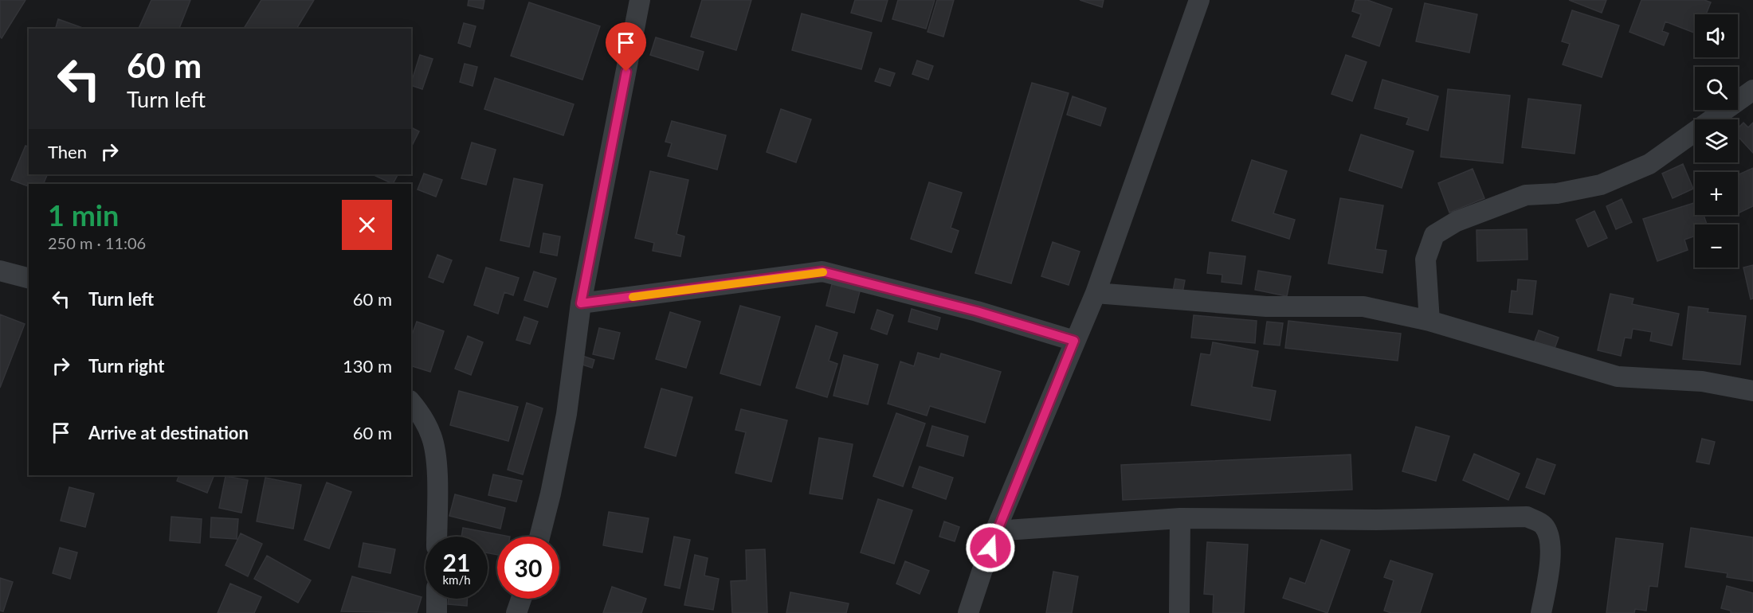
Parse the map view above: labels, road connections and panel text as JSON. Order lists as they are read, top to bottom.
{
  "page": {
    "map_buttons": ["+", "−"],
    "turn": ["60 m", "Turn left"],
    "then": "Then",
    "heading": ["1 min", "250 m · 11:06"],
    "list": [
      {
        "name": "Turn left",
        "value": "60 m"
      },
      {
        "name": "Turn right",
        "value": "130 m"
      },
      {
        "name": "Arrive at destination",
        "value": "60 m"
      }
    ],
    "speed": "21 km/h",
    "limit": "30"
  }
}
